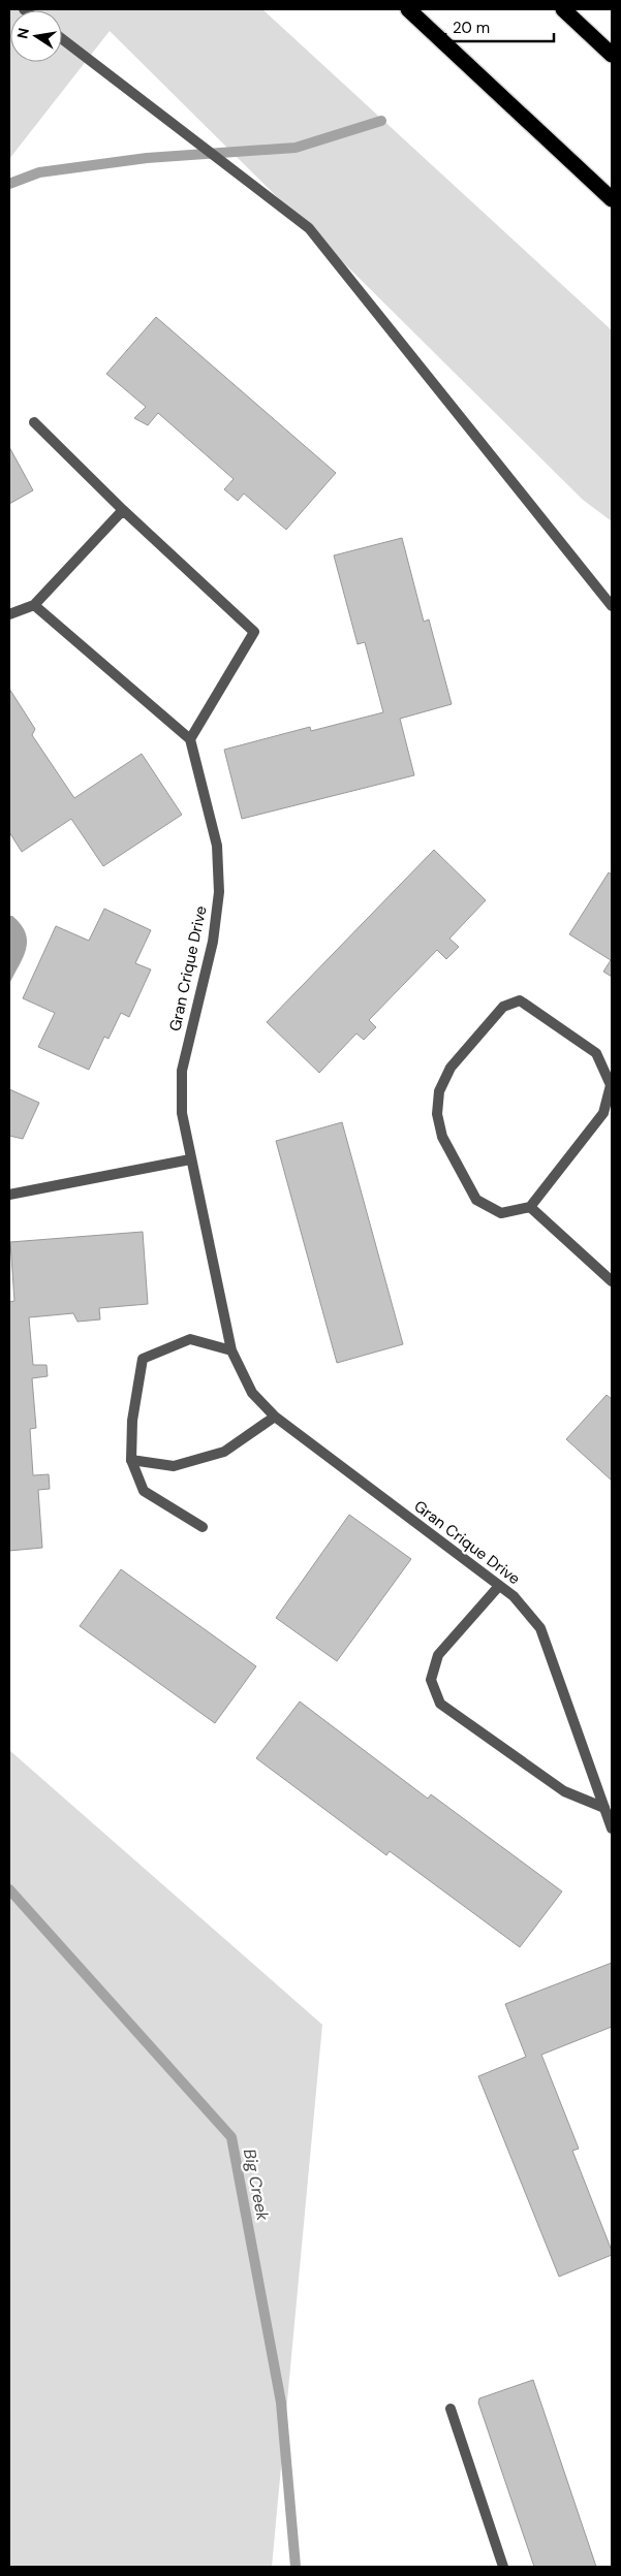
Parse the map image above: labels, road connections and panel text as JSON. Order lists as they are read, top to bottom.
{
  "streets": {
    "street": ["Gran Crique Drive"]
  },
  "water": ["Big Creek"],
  "scale_bar": "20 m",
  "north": "left"
}
